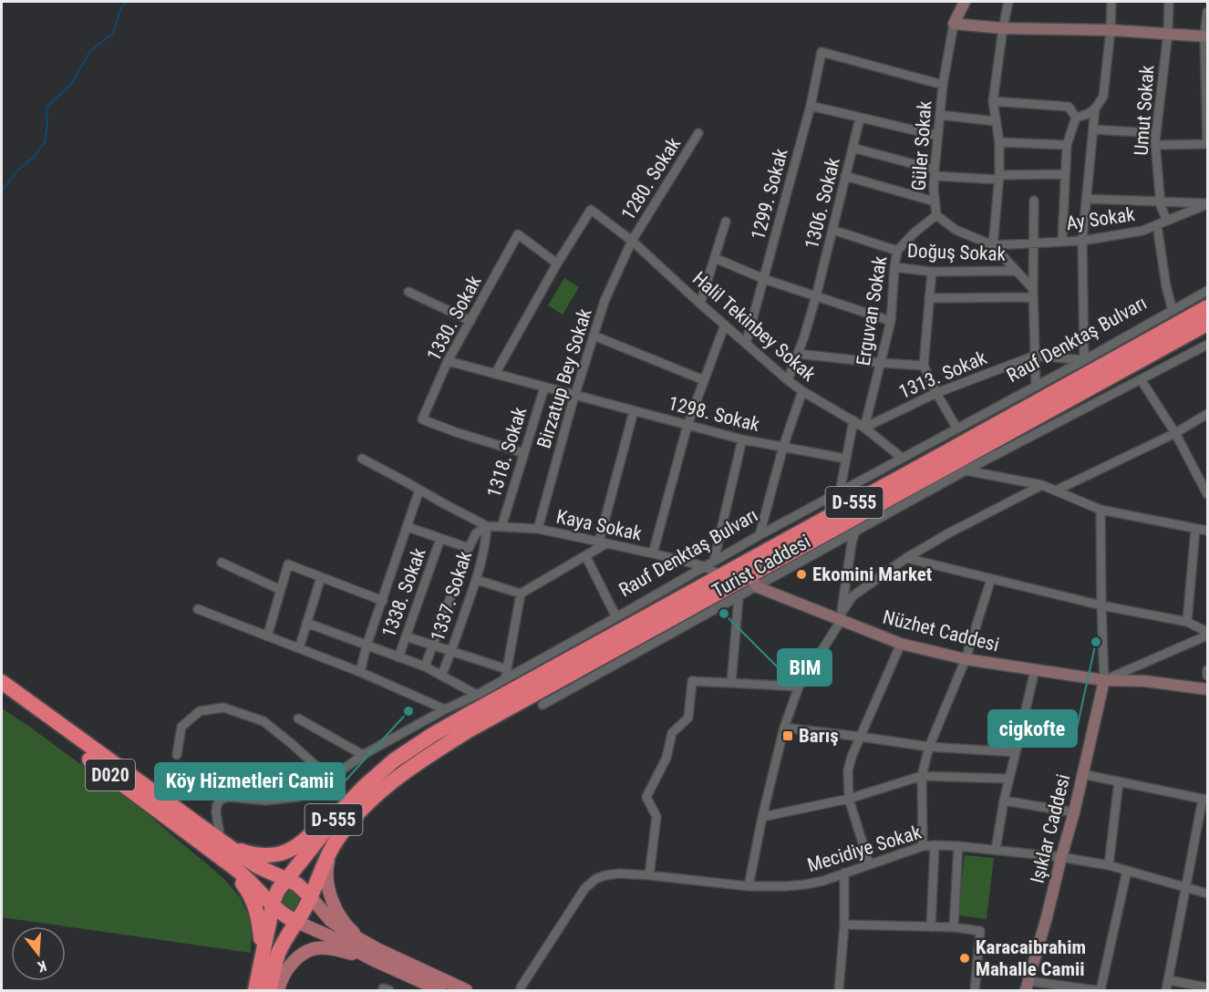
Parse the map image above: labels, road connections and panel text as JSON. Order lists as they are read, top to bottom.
{
  "streets": {
    "highway": ["Rauf Denktaş Bulvarı", "D-555", "D020"],
    "street": [
      "Umut Sokak",
      "Güler Sokak",
      "1280. Sokak",
      "1299. Sokak",
      "1306. Sokak",
      "Ay Sokak",
      "Doğuş Sokak",
      "Erguvan Sokak",
      "1330. Sokak",
      "Halil Tekinbey Sokak",
      "1313. Sokak",
      "Birzatup Bey Sokak",
      "1298. Sokak",
      "1318. Sokak",
      "Kaya Sokak",
      "Turist Caddesi",
      "1338. Sokak",
      "1337. Sokak",
      "Nüzhet Caddesi",
      "Işıklar Caddesi",
      "Mecidiye Sokak"
    ]
  },
  "crossings": [
    ["Umut Sokak", "Ay Sokak"],
    ["Güler Sokak", "1299. Sokak"],
    ["Güler Sokak", "Ay Sokak"],
    ["Güler Sokak", "Doğuş Sokak"],
    ["Güler Sokak", "Erguvan Sokak"],
    ["1280. Sokak", "Halil Tekinbey Sokak"],
    ["1280. Sokak", "Birzatup Bey Sokak"],
    ["1299. Sokak", "Halil Tekinbey Sokak"],
    ["1306. Sokak", "Halil Tekinbey Sokak"],
    ["Doğuş Sokak", "Erguvan Sokak"],
    ["Erguvan Sokak", "Halil Tekinbey Sokak"],
    ["Erguvan Sokak", "1313. Sokak"],
    ["1330. Sokak", "Halil Tekinbey Sokak"],
    ["1330. Sokak", "1298. Sokak"],
    ["1330. Sokak", "1318. Sokak"],
    ["Halil Tekinbey Sokak", "Rauf Denktaş Bulvarı"],
    ["Halil Tekinbey Sokak", "1313. Sokak"],
    ["Halil Tekinbey Sokak", "Birzatup Bey Sokak"],
    ["Rauf Denktaş Bulvarı", "D-555"],
    ["Rauf Denktaş Bulvarı", "Kaya Sokak"],
    ["Rauf Denktaş Bulvarı", "D020"],
    ["Birzatup Bey Sokak", "1298. Sokak"],
    ["Birzatup Bey Sokak", "Kaya Sokak"],
    ["1298. Sokak", "1318. Sokak"],
    ["1318. Sokak", "Kaya Sokak"],
    ["D-555", "Turist Caddesi"],
    ["D-555", "Nüzhet Caddesi"],
    ["Kaya Sokak", "1337. Sokak"],
    ["Turist Caddesi", "Nüzhet Caddesi"],
    ["Nüzhet Caddesi", "Işıklar Caddesi"],
    ["Işıklar Caddesi", "Mecidiye Sokak"]
  ],
  "places": {
    "other": [
      "Ekomini Market",
      "BIM",
      "cigkofte",
      "Köy Hizmetleri Camii",
      "Karacaibrahim Mahalle Camii"
    ],
    "transit": ["Barış"]
  },
  "north": "bottom"
}
